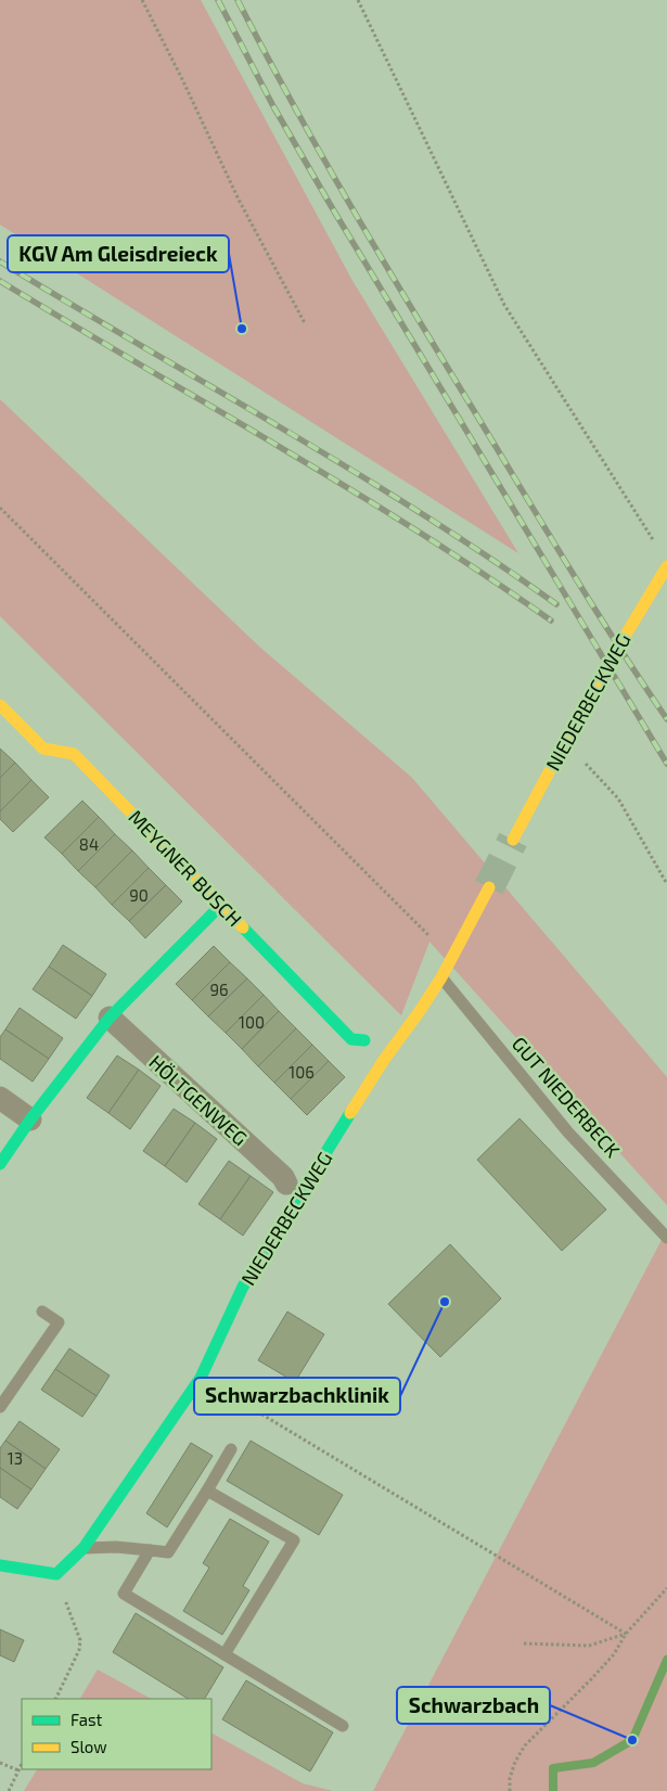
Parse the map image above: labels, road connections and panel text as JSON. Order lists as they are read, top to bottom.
{
  "streets": {
    "street": ["NIEDERBECKWEG", "MEYGNER BUSCH", "HÖLTGENWEG"],
    "lane": ["GUT NIEDERBECK"]
  },
  "crossings": [
    ["NIEDERBECKWEG", "GUT NIEDERBECK"]
  ],
  "places": ["KGV Am Gleisdreieck", "Schwarzbachklinik", "Schwarzbach"],
  "house_numbers": [
    "84",
    "90",
    "96",
    "100",
    "106",
    "13"
  ],
  "legend": ["Fast", "Slow"]
}
